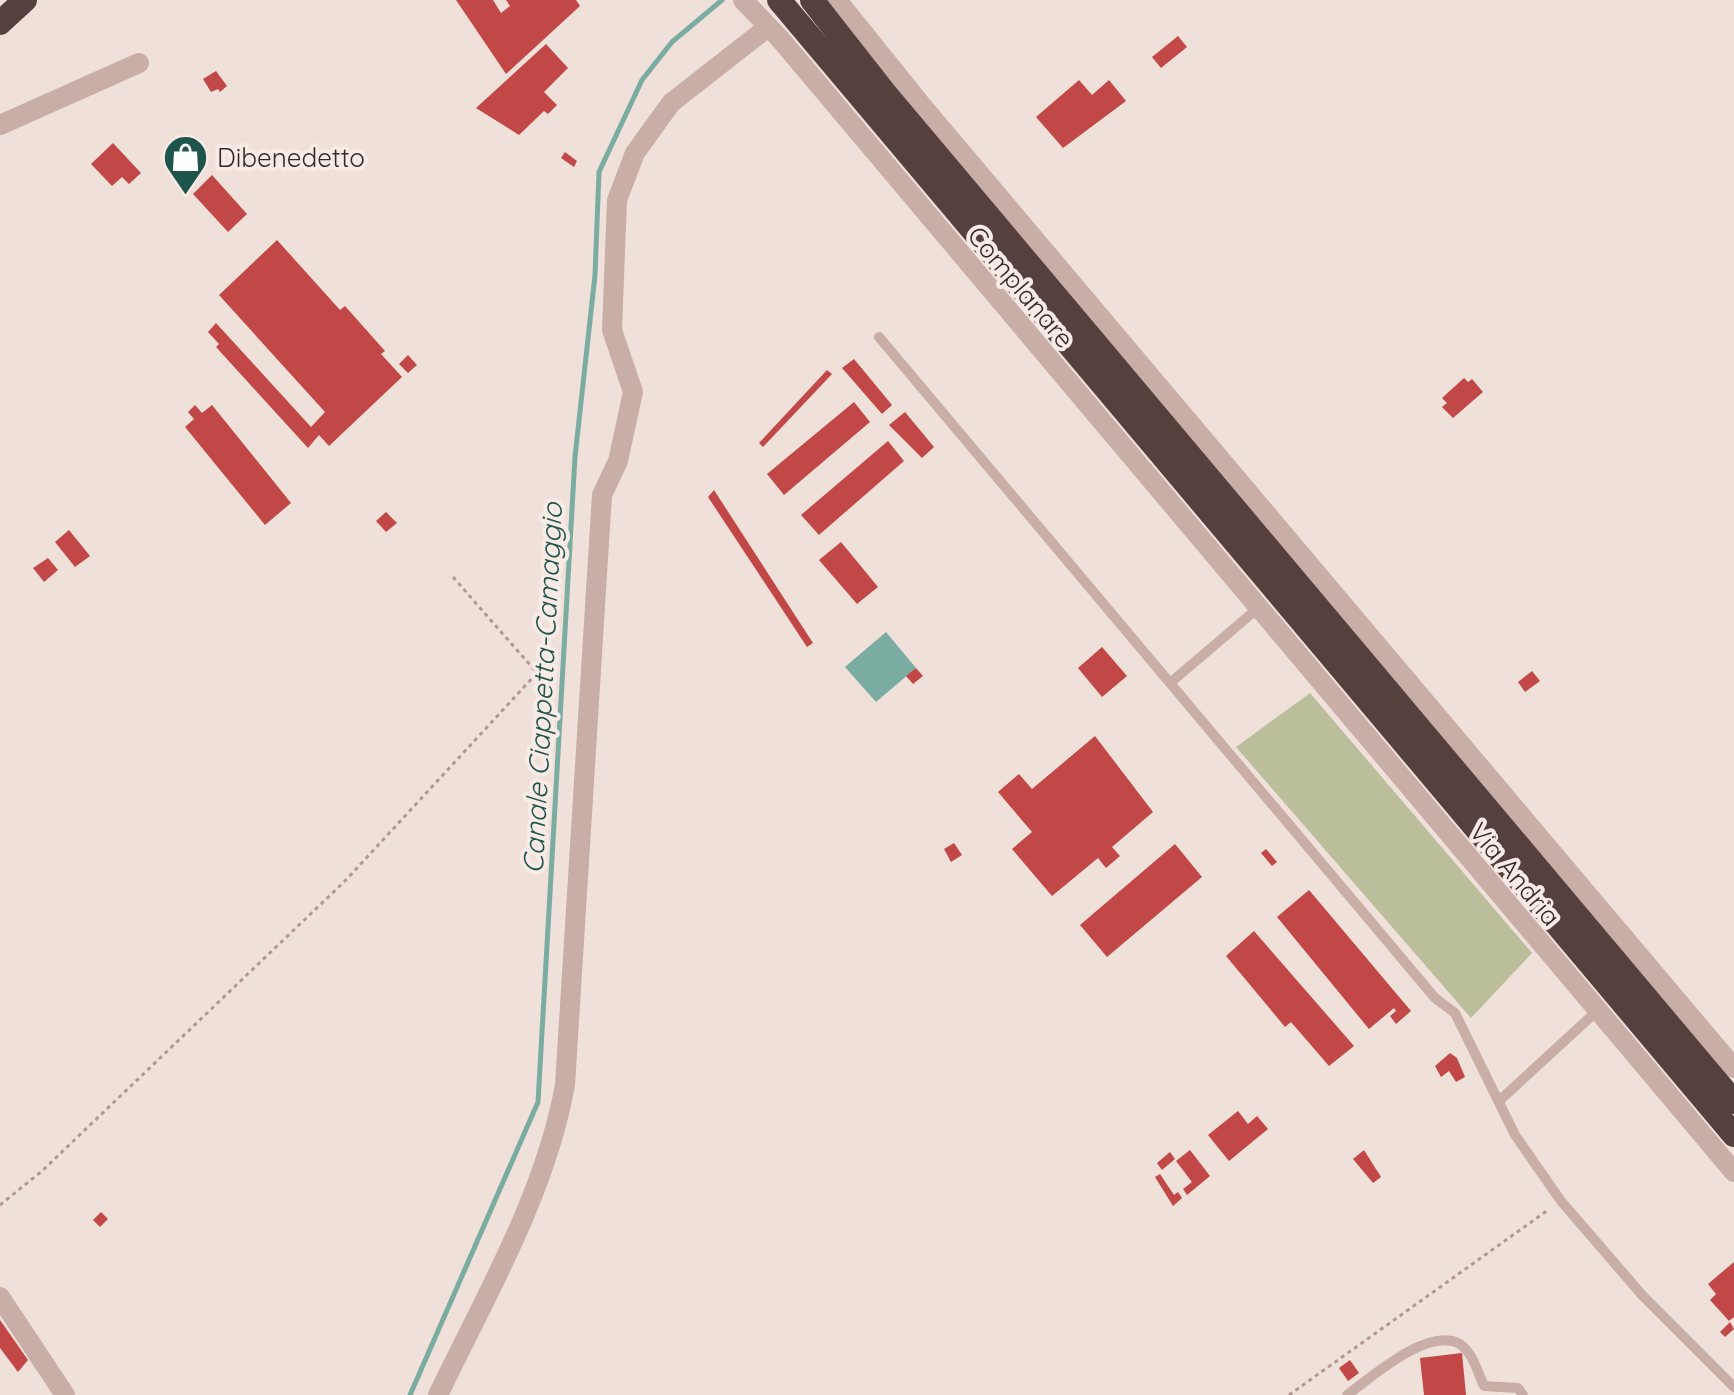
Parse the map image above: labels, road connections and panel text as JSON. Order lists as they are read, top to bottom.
{
  "streets": {
    "street": ["Complanare", "Via Andria"]
  },
  "crossings": [
    ["Complanare", "Via Andria"]
  ],
  "water": ["Canale Ciappetta-Camaggio"],
  "places": {
    "shop": ["Dibenedetto"]
  }
}
